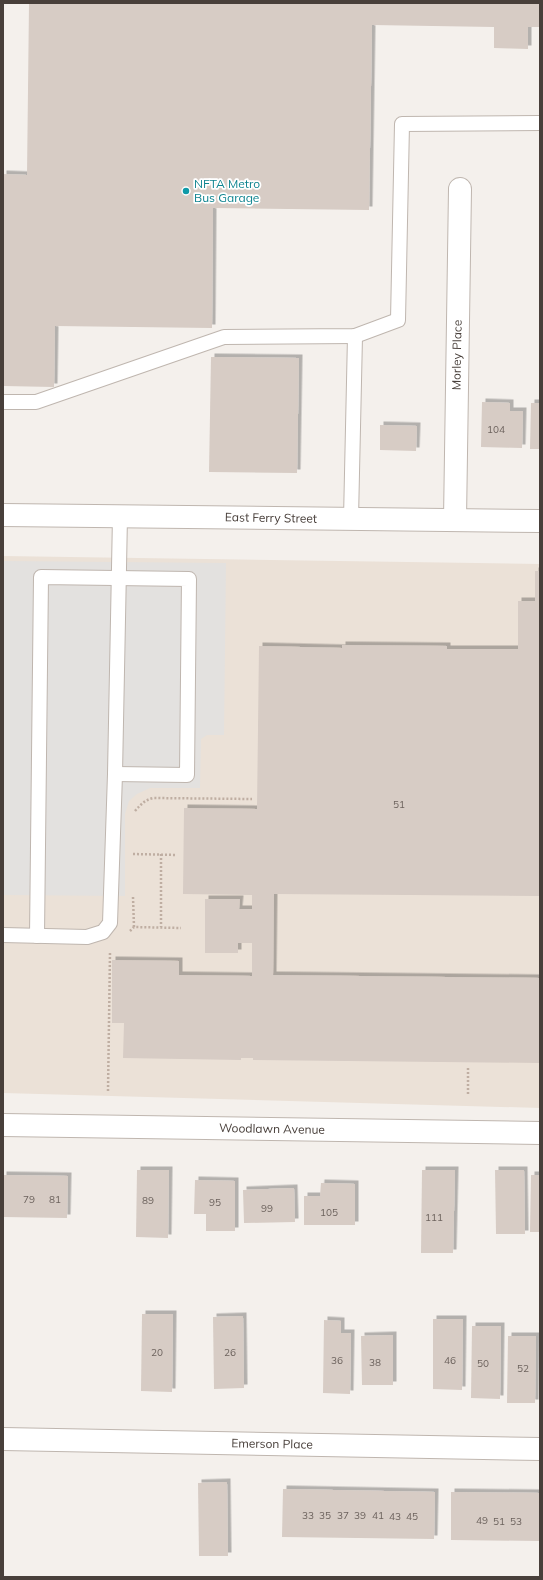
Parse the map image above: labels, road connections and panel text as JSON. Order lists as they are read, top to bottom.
{
  "streets": {
    "street": [
      "Morley Place",
      "East Ferry Street",
      "Woodlawn Avenue",
      "Emerson Place"
    ]
  },
  "crossings": [
    ["Morley Place", "East Ferry Street"]
  ],
  "places": ["NFTA Metro Bus Garage"],
  "house_numbers": [
    "104",
    "51",
    "79",
    "81",
    "89",
    "95",
    "99",
    "105",
    "111",
    "20",
    "26",
    "36",
    "46",
    "38",
    "50",
    "52",
    "33",
    "35",
    "37",
    "39",
    "41",
    "43",
    "45",
    "49",
    "51",
    "53"
  ]
}
